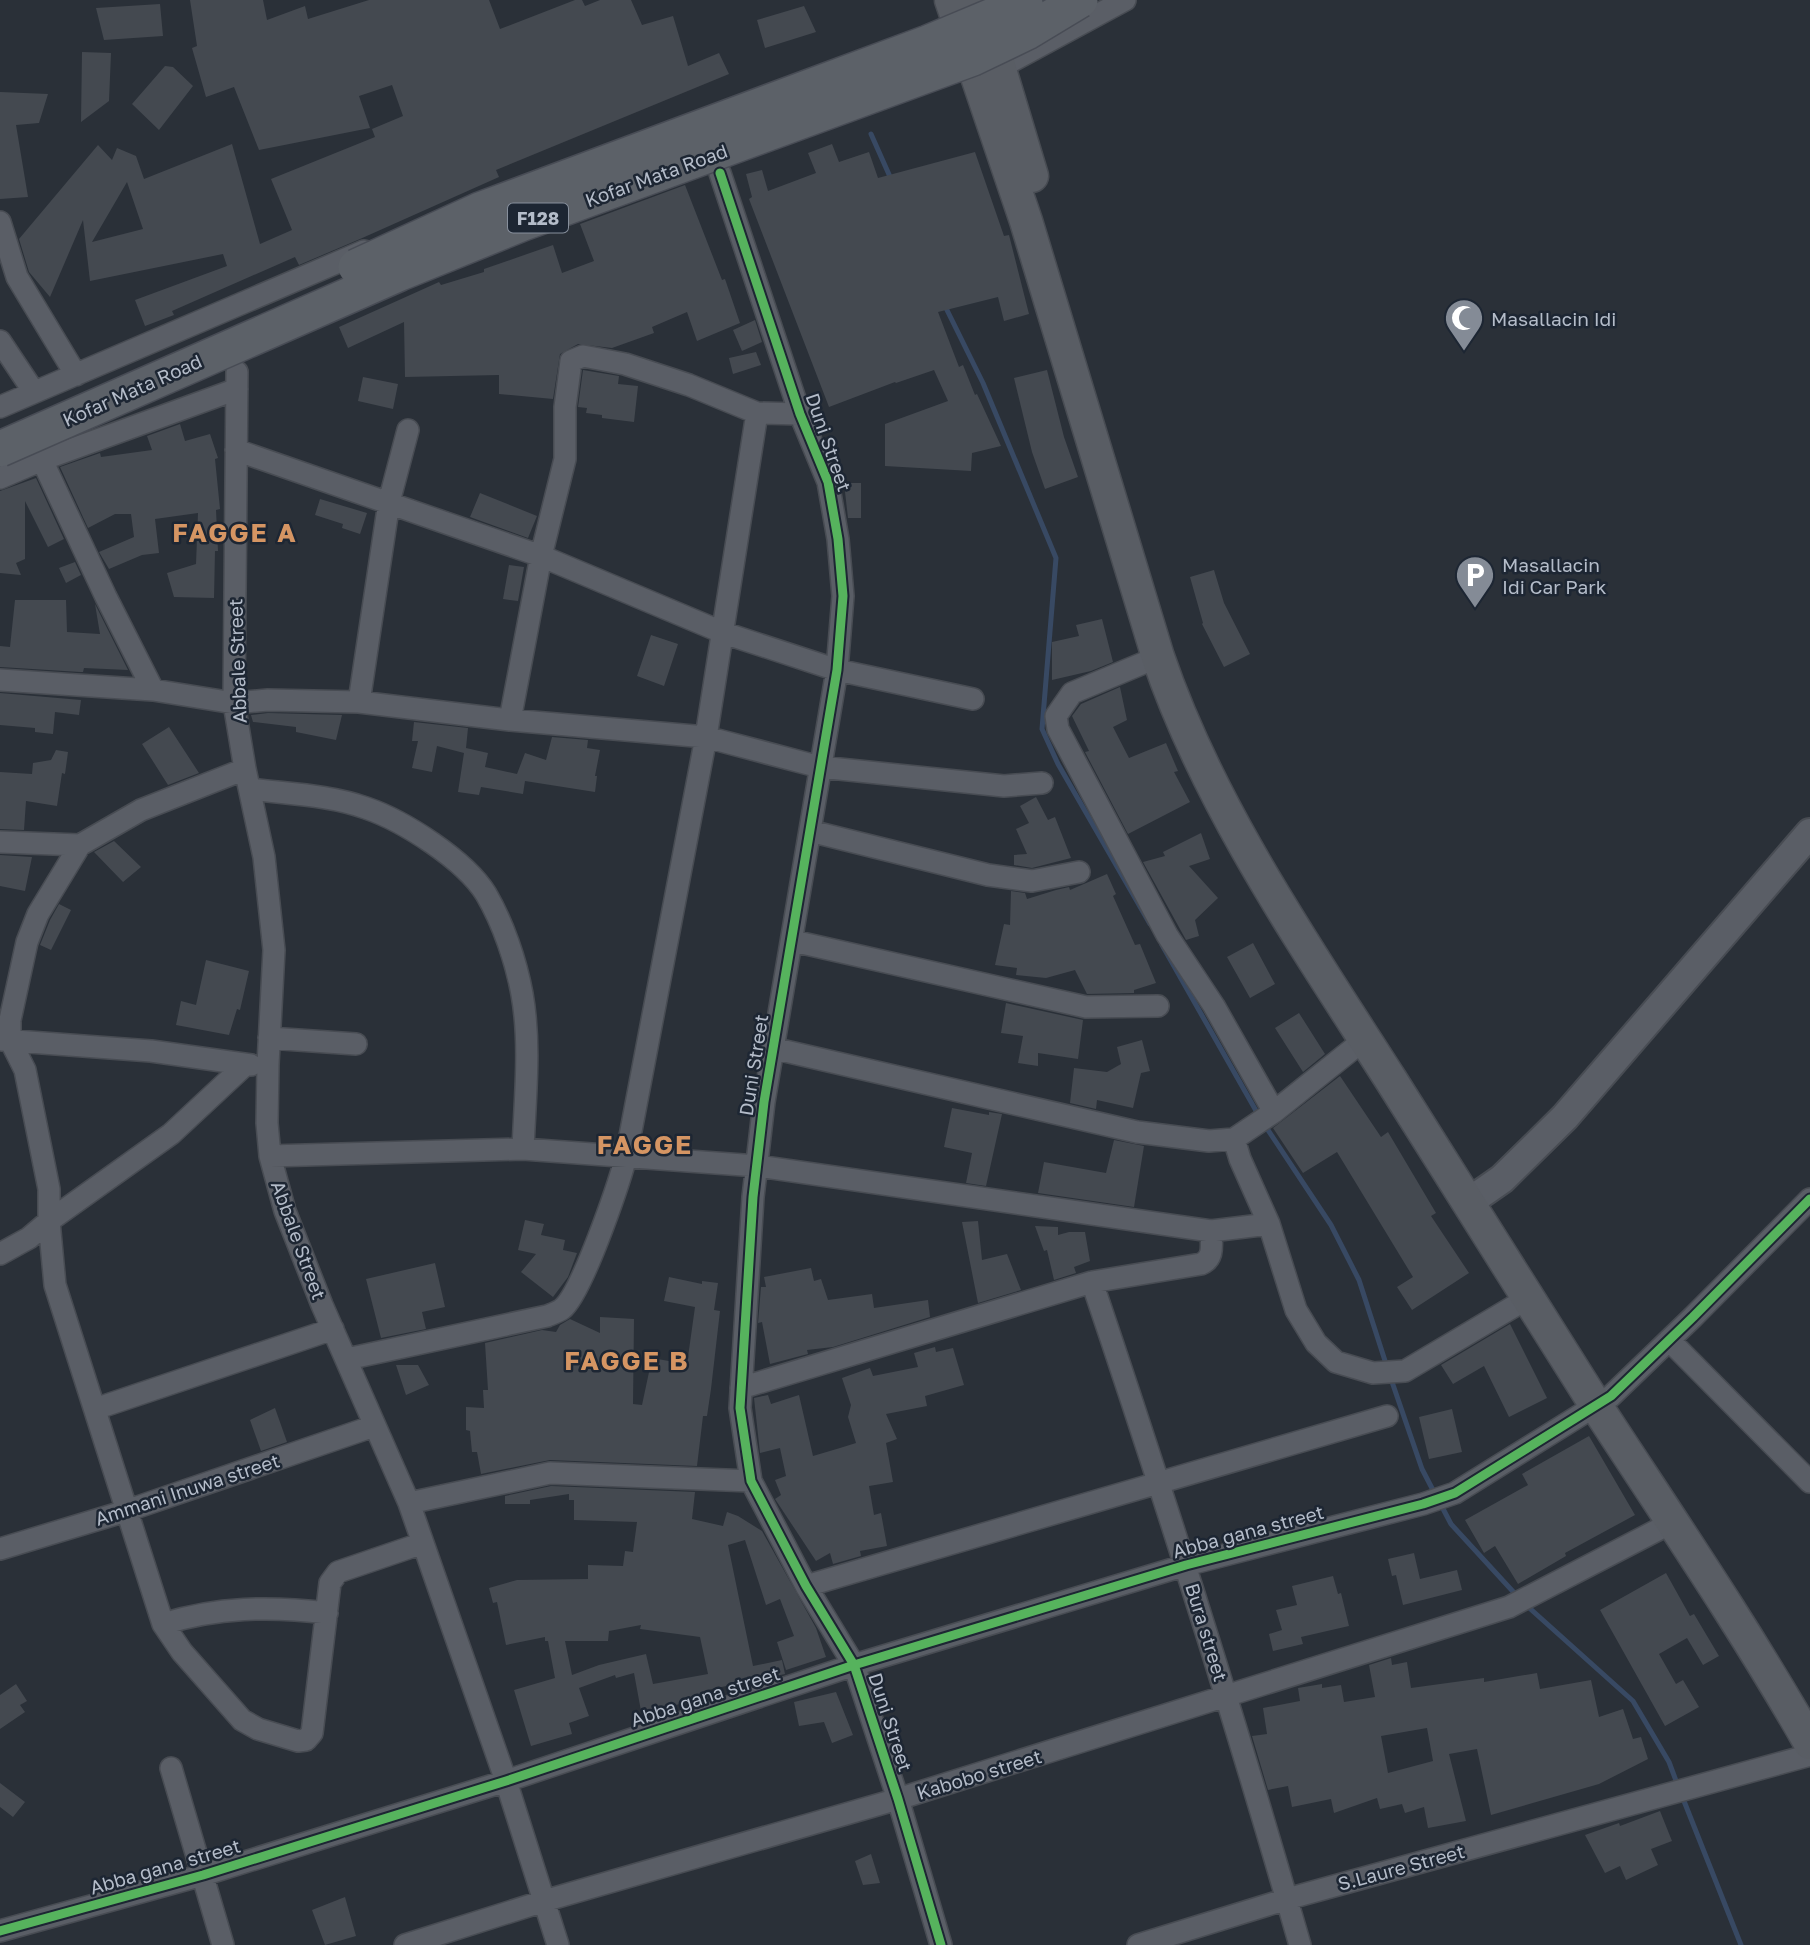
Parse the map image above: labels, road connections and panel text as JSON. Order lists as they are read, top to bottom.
{
  "streets": {
    "main road": ["Kofar Mata Road", "F128"],
    "street": [
      "Duni Street",
      "Abbale Street",
      "Ammani Inuwa street",
      "Abba gana street",
      "Bura street",
      "Kabobo street",
      "S.Laure Street"
    ]
  },
  "crossings": [
    ["Duni Street", "Abba gana street"],
    ["Duni Street", "Kabobo street"],
    ["Abbale Street", "Ammani Inuwa street"],
    ["Abbale Street", "Abba gana street"],
    ["Abbale Street", "Kabobo street"],
    ["Abba gana street", "Bura street"],
    ["Bura street", "Kabobo street"],
    ["Bura street", "S.Laure Street"]
  ],
  "districts": ["FAGGE A", "FAGGE", "FAGGE B"],
  "places": {
    "mosque": ["Masallacin Idi"],
    "parking": ["Masallacin Idi Car Park"]
  }
}
